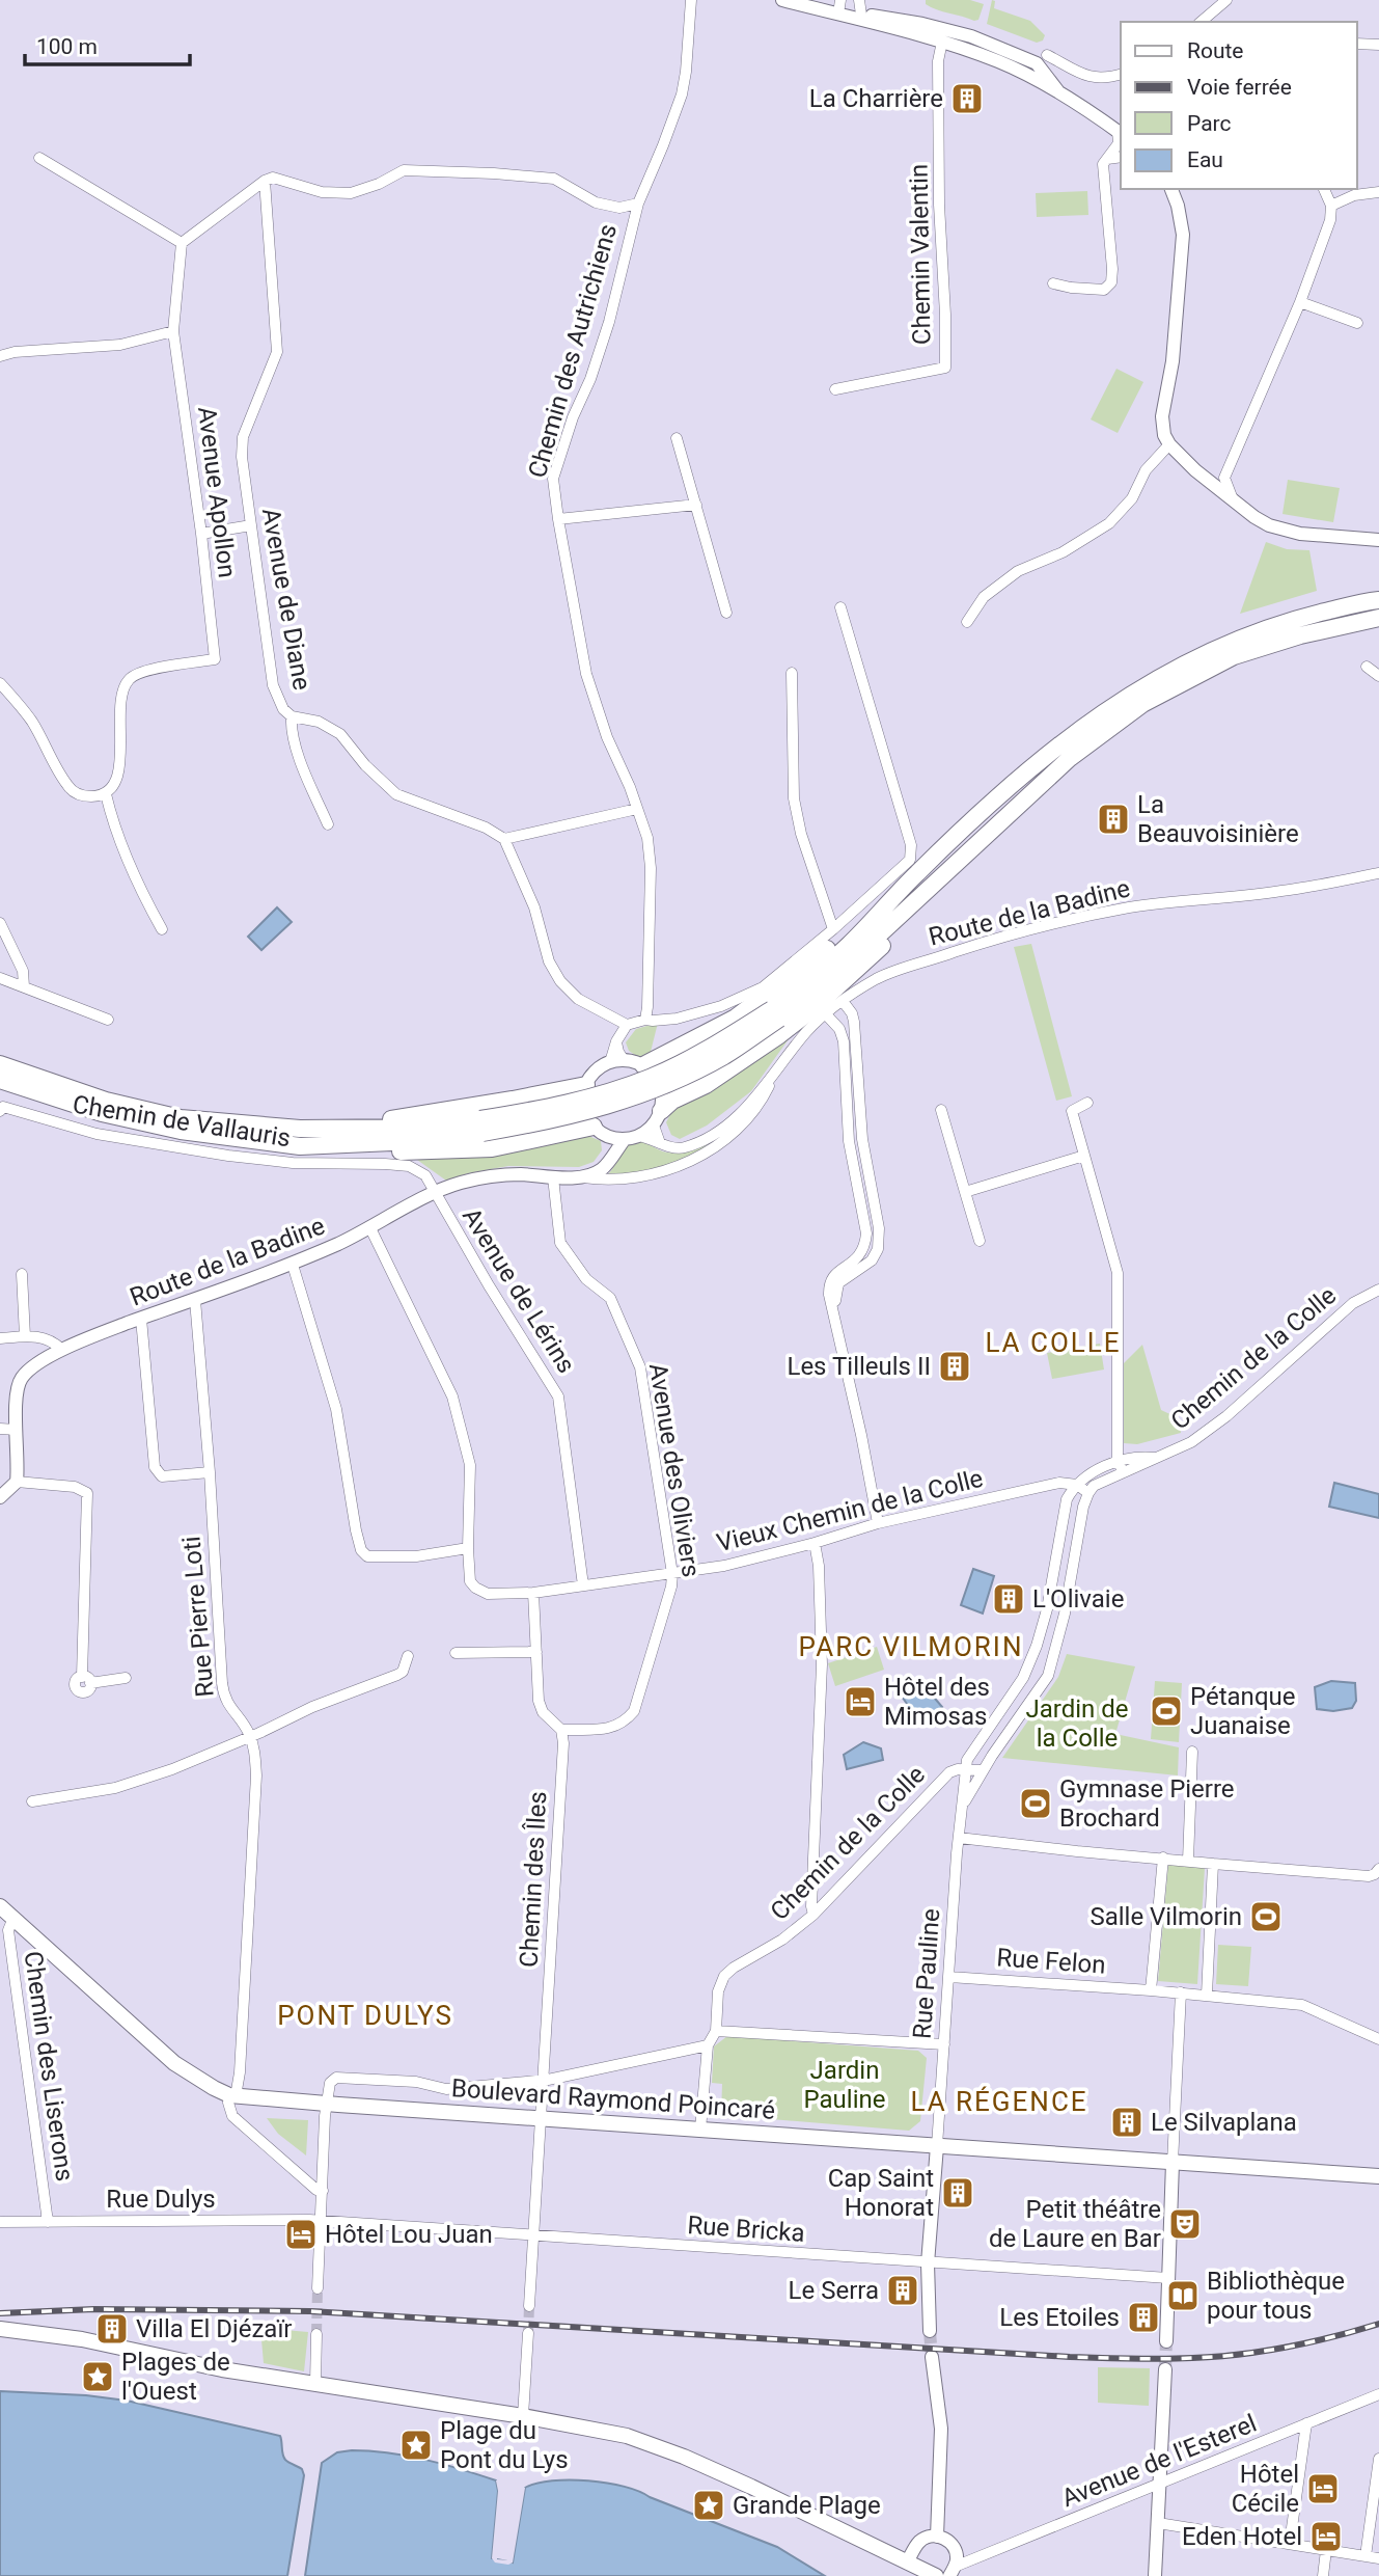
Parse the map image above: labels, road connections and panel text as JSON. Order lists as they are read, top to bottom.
{
  "streets": {
    "main road": ["Boulevard Raymond Poincaré"],
    "street": [
      "Chemin Valentin",
      "Chemin des Autrichiens",
      "Avenue Apollon",
      "Avenue de Diane",
      "Route de la Badine",
      "Chemin de Vallauris",
      "Avenue de Lérins",
      "Chemin de la Colle",
      "Avenue des Oliviers",
      "Vieux Chemin de la Colle",
      "Rue Pierre Loti",
      "Chemin des Îles",
      "Rue Felon",
      "Rue Pauline",
      "Chemin des Liserons",
      "Rue Dulys",
      "Rue Bricka",
      "Avenue de l'Esterel"
    ]
  },
  "crossings": [
    ["Route de la Badine", "Chemin de Vallauris"],
    ["Route de la Badine", "Avenue de Lérins"],
    ["Route de la Badine", "Avenue des Oliviers"],
    ["Route de la Badine", "Rue Pierre Loti"],
    ["Chemin de Vallauris", "Avenue de Lérins"],
    ["Avenue de Lérins", "Vieux Chemin de la Colle"],
    ["Chemin de la Colle", "Vieux Chemin de la Colle"],
    ["Chemin de la Colle", "Rue Pauline"],
    ["Avenue des Oliviers", "Vieux Chemin de la Colle"],
    ["Avenue des Oliviers", "Chemin des Îles"],
    ["Rue Pierre Loti", "Boulevard Raymond Poincaré"],
    ["Chemin des Îles", "Boulevard Raymond Poincaré"],
    ["Chemin des Îles", "Rue Bricka"],
    ["Rue Felon", "Rue Pauline"],
    ["Rue Pauline", "Boulevard Raymond Poincaré"],
    ["Chemin des Liserons", "Boulevard Raymond Poincaré"],
    ["Chemin des Liserons", "Rue Dulys"],
    ["Rue Dulys", "Rue Bricka"]
  ],
  "districts": [
    "LA COLLE",
    "PARC VILMORIN",
    "PONT DULYS",
    "LA RÉGENCE"
  ],
  "parks": ["Jardin de la Colle", "Jardin Pauline"],
  "places": {
    "building": [
      "La Charrière",
      "La Beauvoisinière",
      "Les Tilleuls II",
      "L'Olivaie",
      "Le Silvaplana",
      "Cap Saint Honorat",
      "Le Serra",
      "Les Etoiles",
      "Villa El Djézaïr"
    ],
    "hotel": [
      "Hôtel des Mimosas",
      "Hôtel Lou Juan",
      "Hôtel Cécile",
      "Eden Hotel"
    ],
    "sports": ["Pétanque Juanaise", "Gymnase Pierre Brochard", "Salle Vilmorin"],
    "theatre": ["Petit théâtre de Laure en Bar"],
    "library": ["Bibliothèque pour tous"],
    "place": ["Plages de l'Ouest", "Plage du Pont du Lys", "Grande Plage"]
  },
  "legend": [
    "Route",
    "Voie ferrée",
    "Parc",
    "Eau"
  ],
  "scale_bar": "100 m"
}
